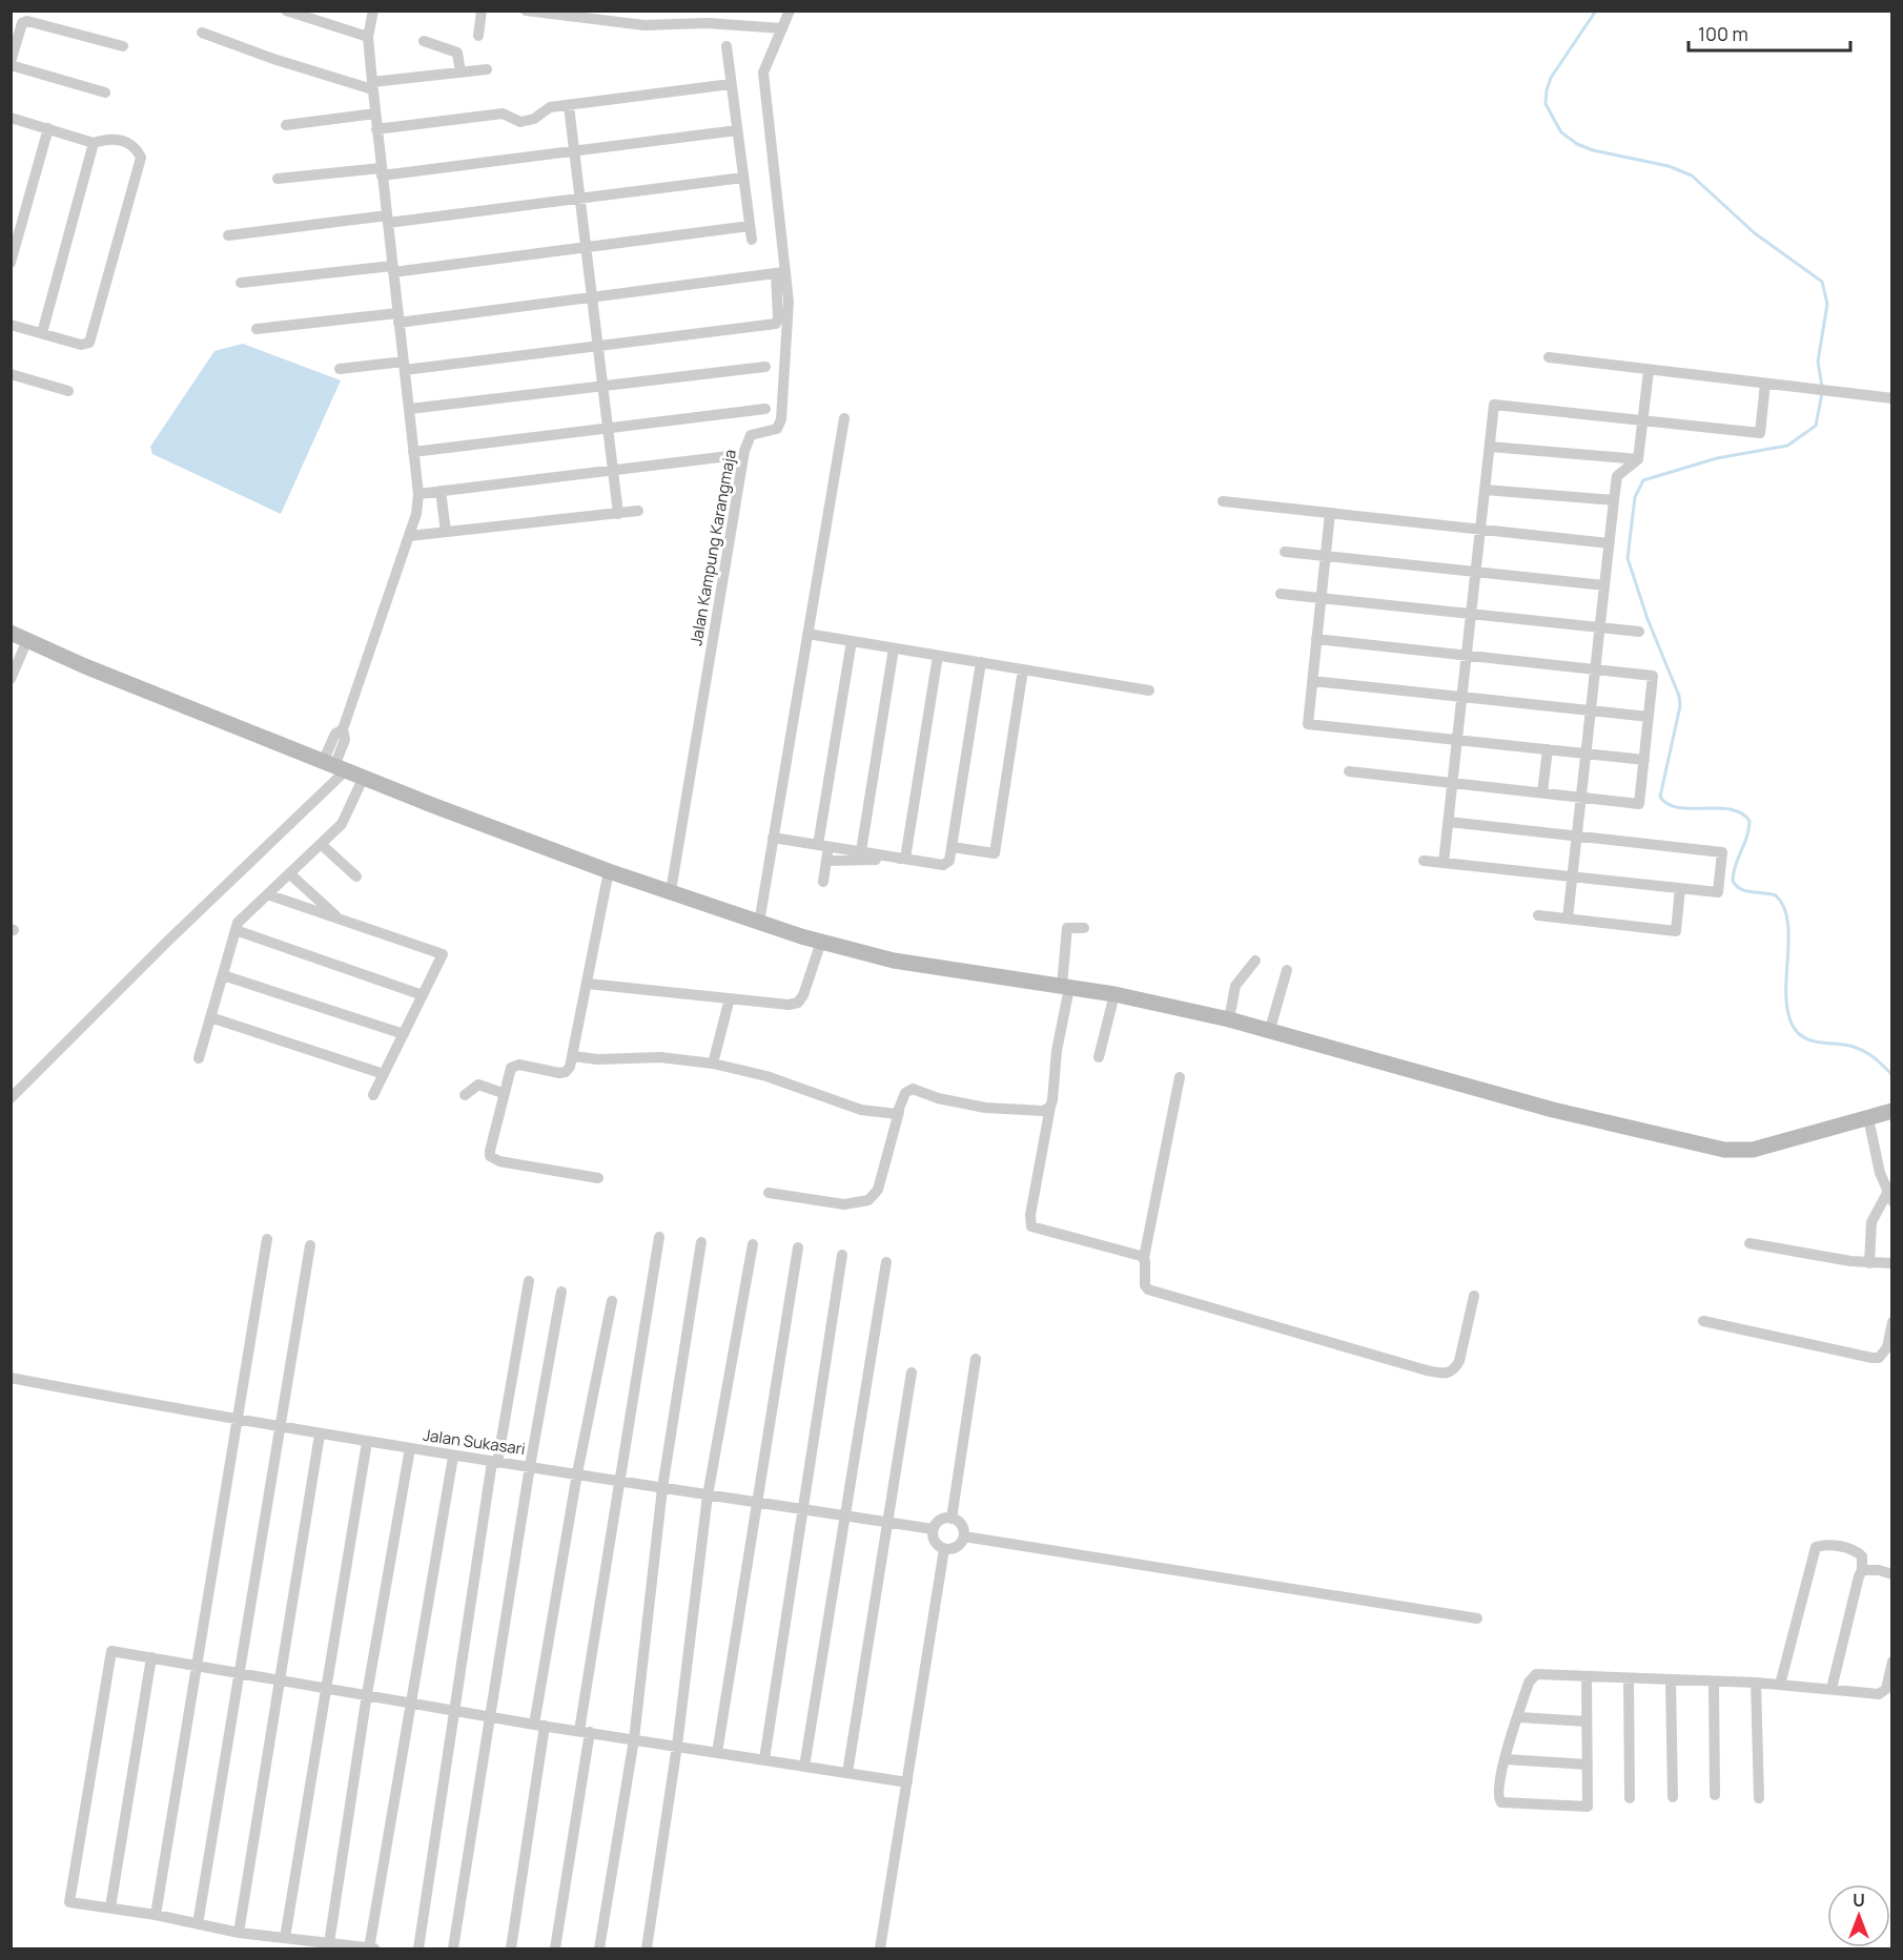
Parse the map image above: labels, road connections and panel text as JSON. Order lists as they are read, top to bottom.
{
  "streets": {
    "street": ["Jalan Kampung Karangmaja", "Jalan Sukasari"]
  },
  "scale_bar": "100 m",
  "north": "top"
}
